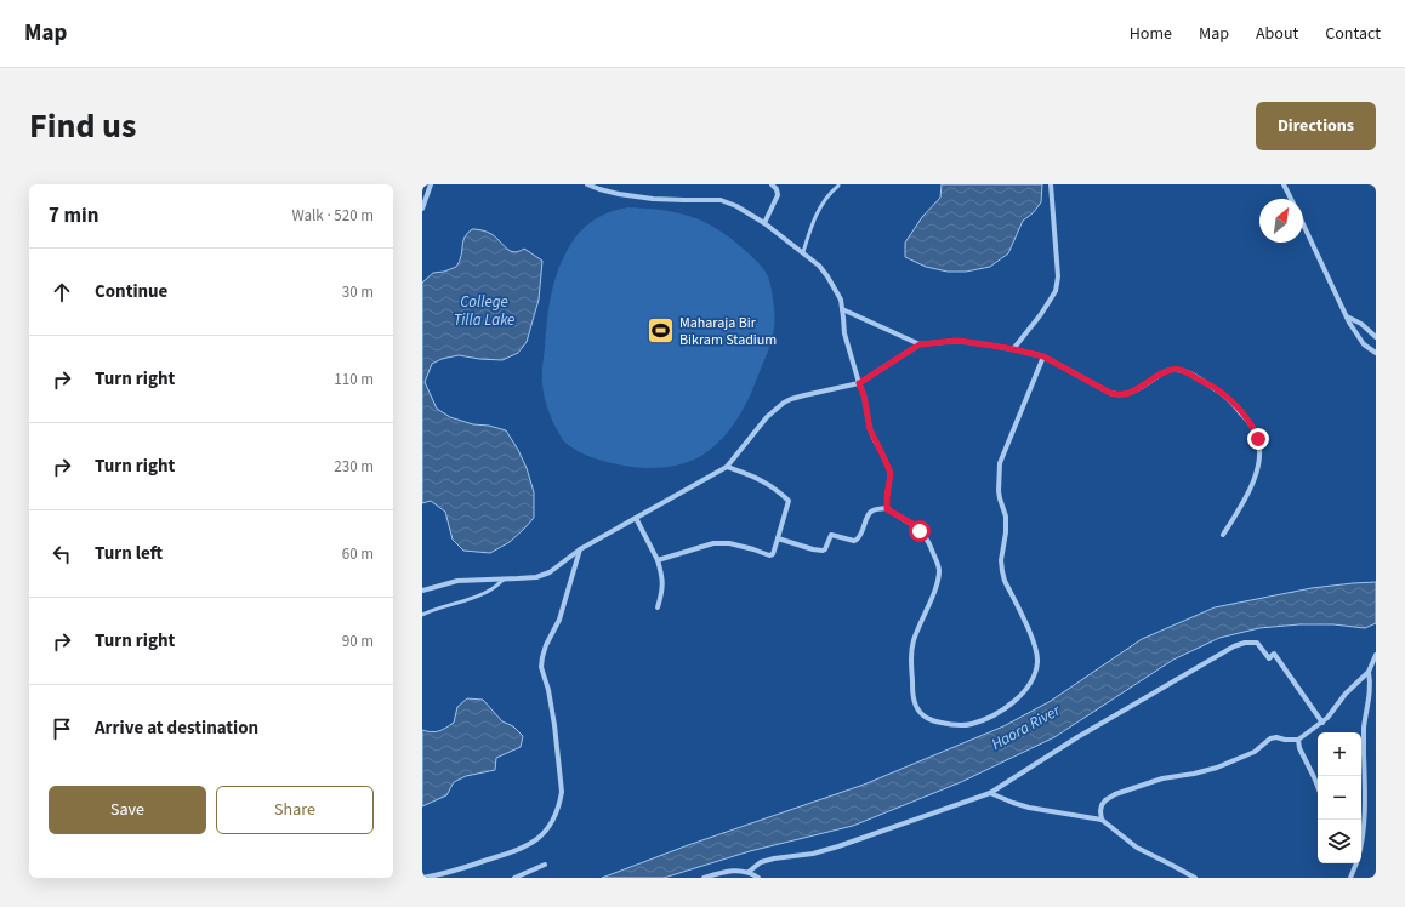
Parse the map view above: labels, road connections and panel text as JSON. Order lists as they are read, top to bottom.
{
  "water": ["College Tilla Lake", "Haora River"],
  "places": {
    "sports": ["Maharaja Bir Bikram Stadium"]
  },
  "north": "top right",
  "page": {
    "header": "Map",
    "nav": [
      "Home",
      "Map",
      "About",
      "Contact"
    ],
    "title": "Find us",
    "buttons": [
      "Directions",
      ["Save", "Share"]
    ],
    "heading": ["7 min", "Walk · 520 m"],
    "list": [
      ["Continue", "30 m"],
      ["Turn right", "110 m"],
      ["Turn right", "230 m"],
      ["Turn left", "60 m"],
      ["Turn right", "90 m"],
      "Arrive at destination"
    ],
    "map_buttons": ["+", "−"]
  }
}
